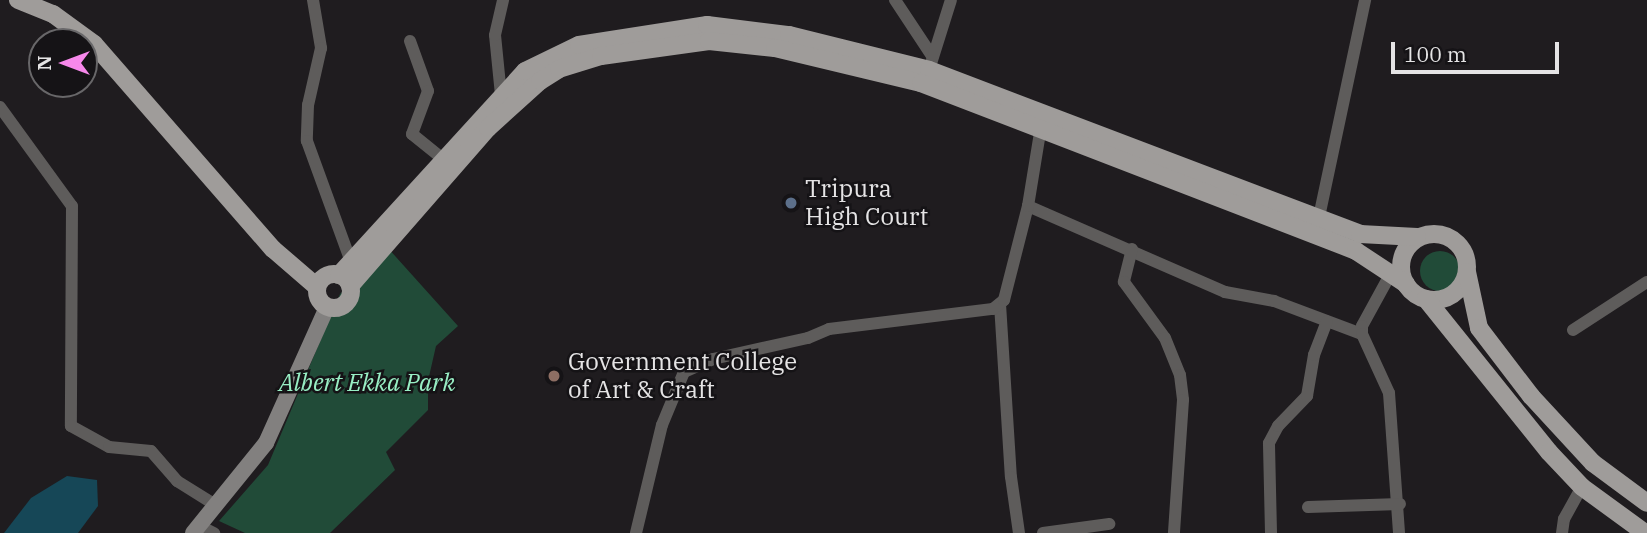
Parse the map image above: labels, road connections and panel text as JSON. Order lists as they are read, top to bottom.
{
  "parks": ["Albert Ekka Park"],
  "places": ["Tripura High Court", "Government College of Art & Craft"],
  "scale_bar": "100 m",
  "north": "left"
}
